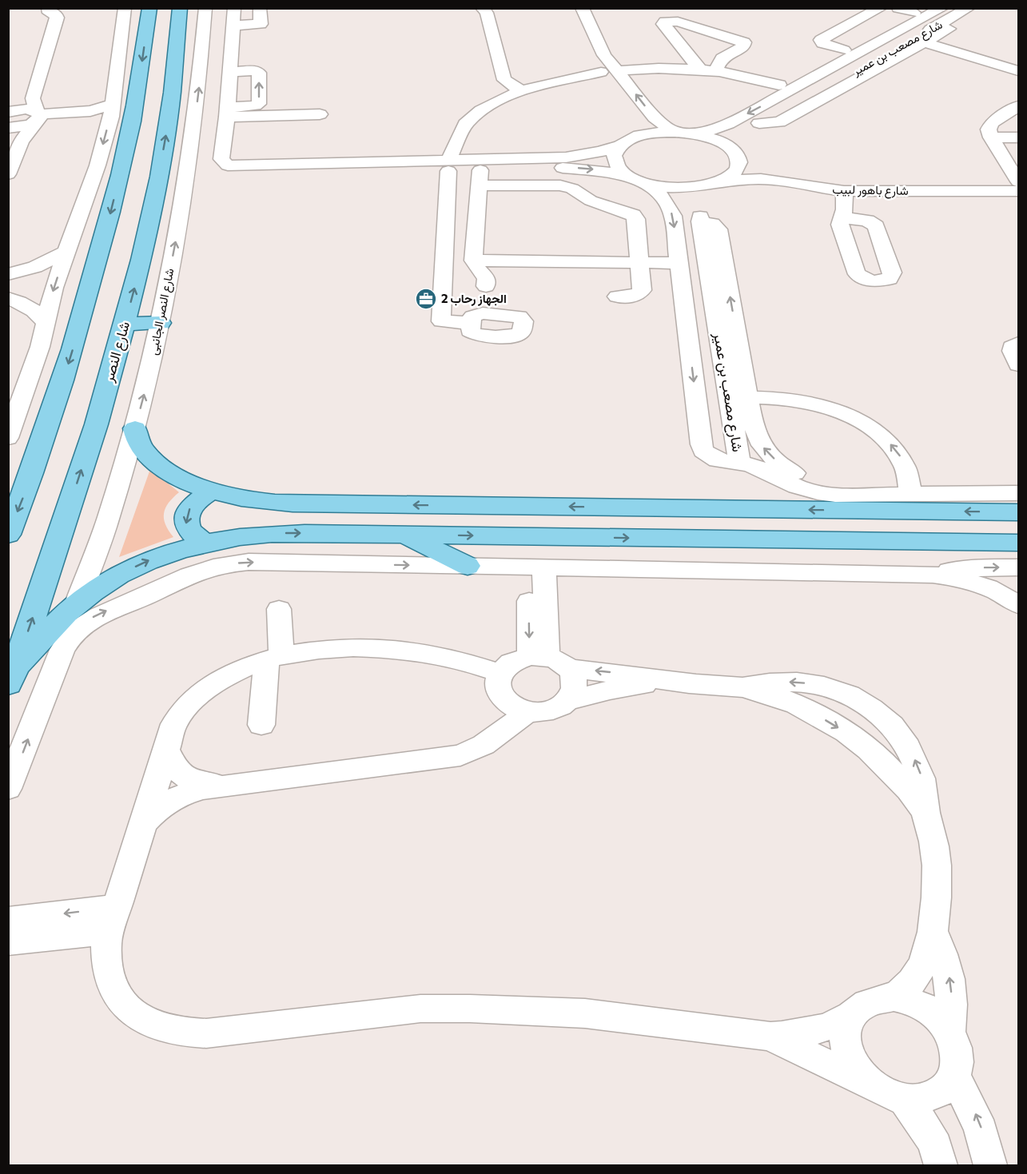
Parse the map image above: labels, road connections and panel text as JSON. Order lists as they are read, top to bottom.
{
  "streets": {
    "main road": ["شارع النصر"],
    "street": ["شارع مصعب بن عمير", "شارع باهور لبيب", "شارع النصر الجانبى"]
  },
  "crossings": [
    ["شارع مصعب بن عمير", "شارع باهور لبيب"]
  ],
  "places": {
    "office": ["الجهاز رحاب 2"]
  }
}
